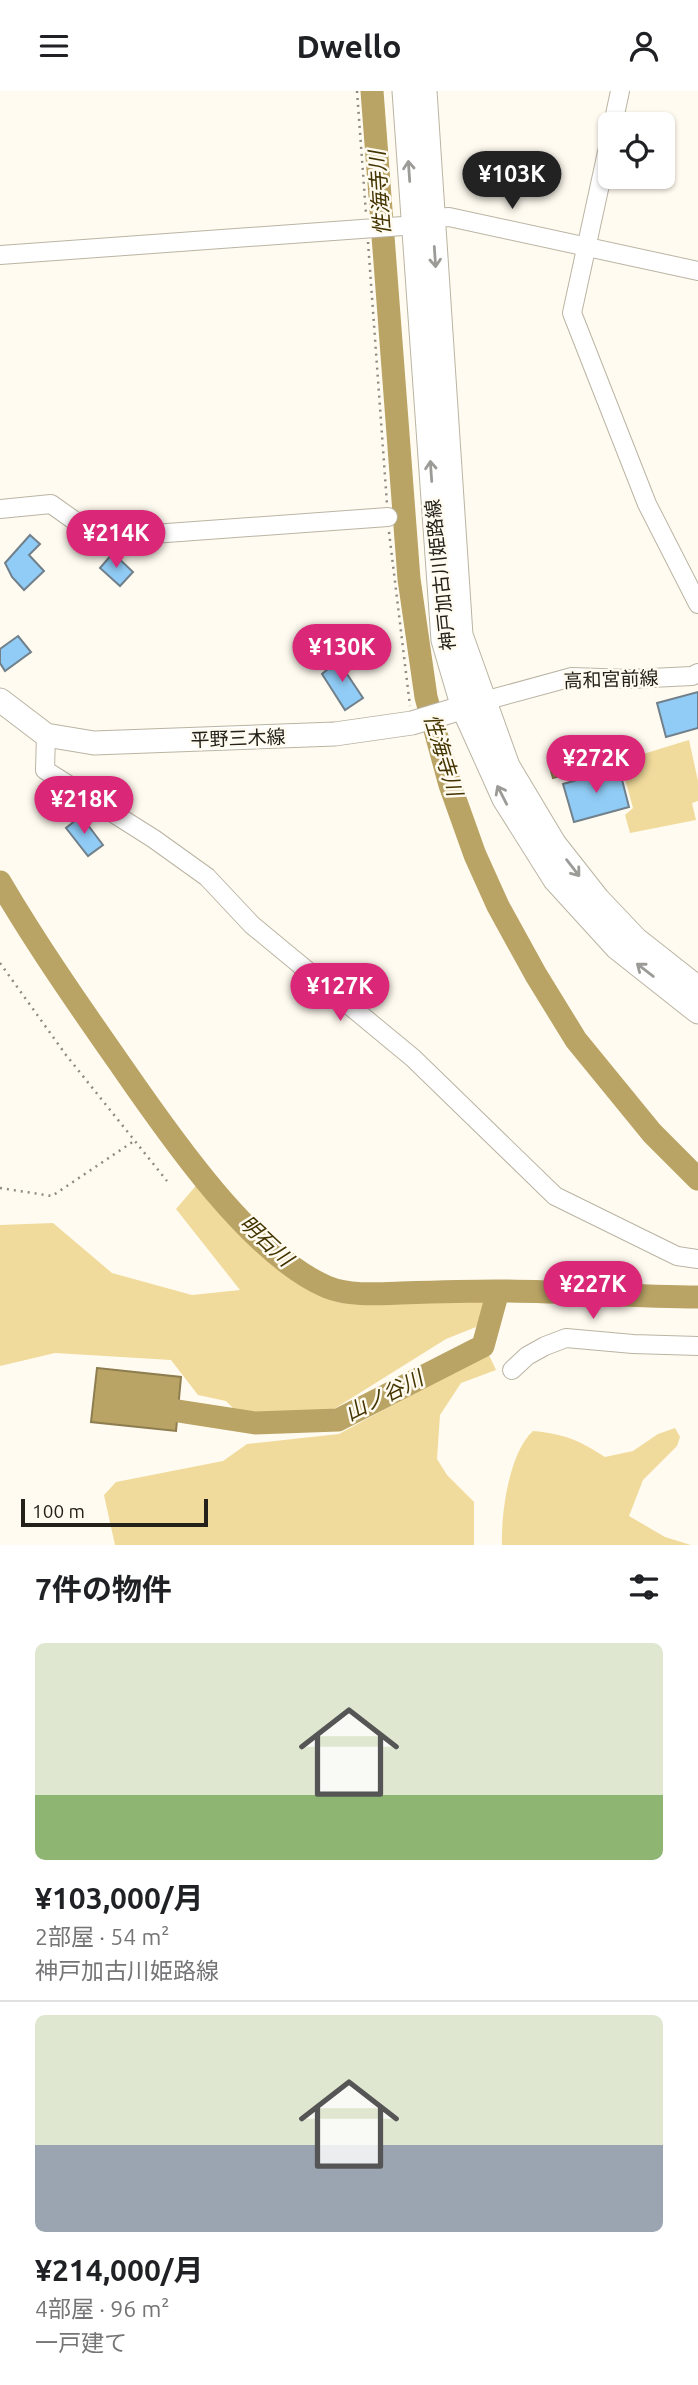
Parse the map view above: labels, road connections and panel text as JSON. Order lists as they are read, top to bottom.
{
  "streets": {
    "main road": ["神戸加古川姫路線", "平野三木線"],
    "street": ["高和宮前線"]
  },
  "crossings": [
    ["神戸加古川姫路線", "高和宮前線"],
    ["神戸加古川姫路線", "平野三木線"],
    ["高和宮前線", "平野三木線"]
  ],
  "water": ["性海寺川", "明石川", "山ノ谷川"],
  "scale_bar": "100 m",
  "page": {
    "header": "Dwello",
    "price": [
      "¥103K",
      "¥214K",
      "¥130K",
      "¥272K",
      "¥218K",
      "¥127K",
      "¥227K"
    ],
    "scale": "100 m",
    "heading": "7件の物件",
    "list": [
      {
        "name": "¥103,000/月",
        "note": "2部屋 · 54 m² · 神戸加古川姫路線"
      },
      {
        "name": "¥214,000/月",
        "note": "4部屋 · 96 m² · 一戸建て"
      }
    ]
  }
}
